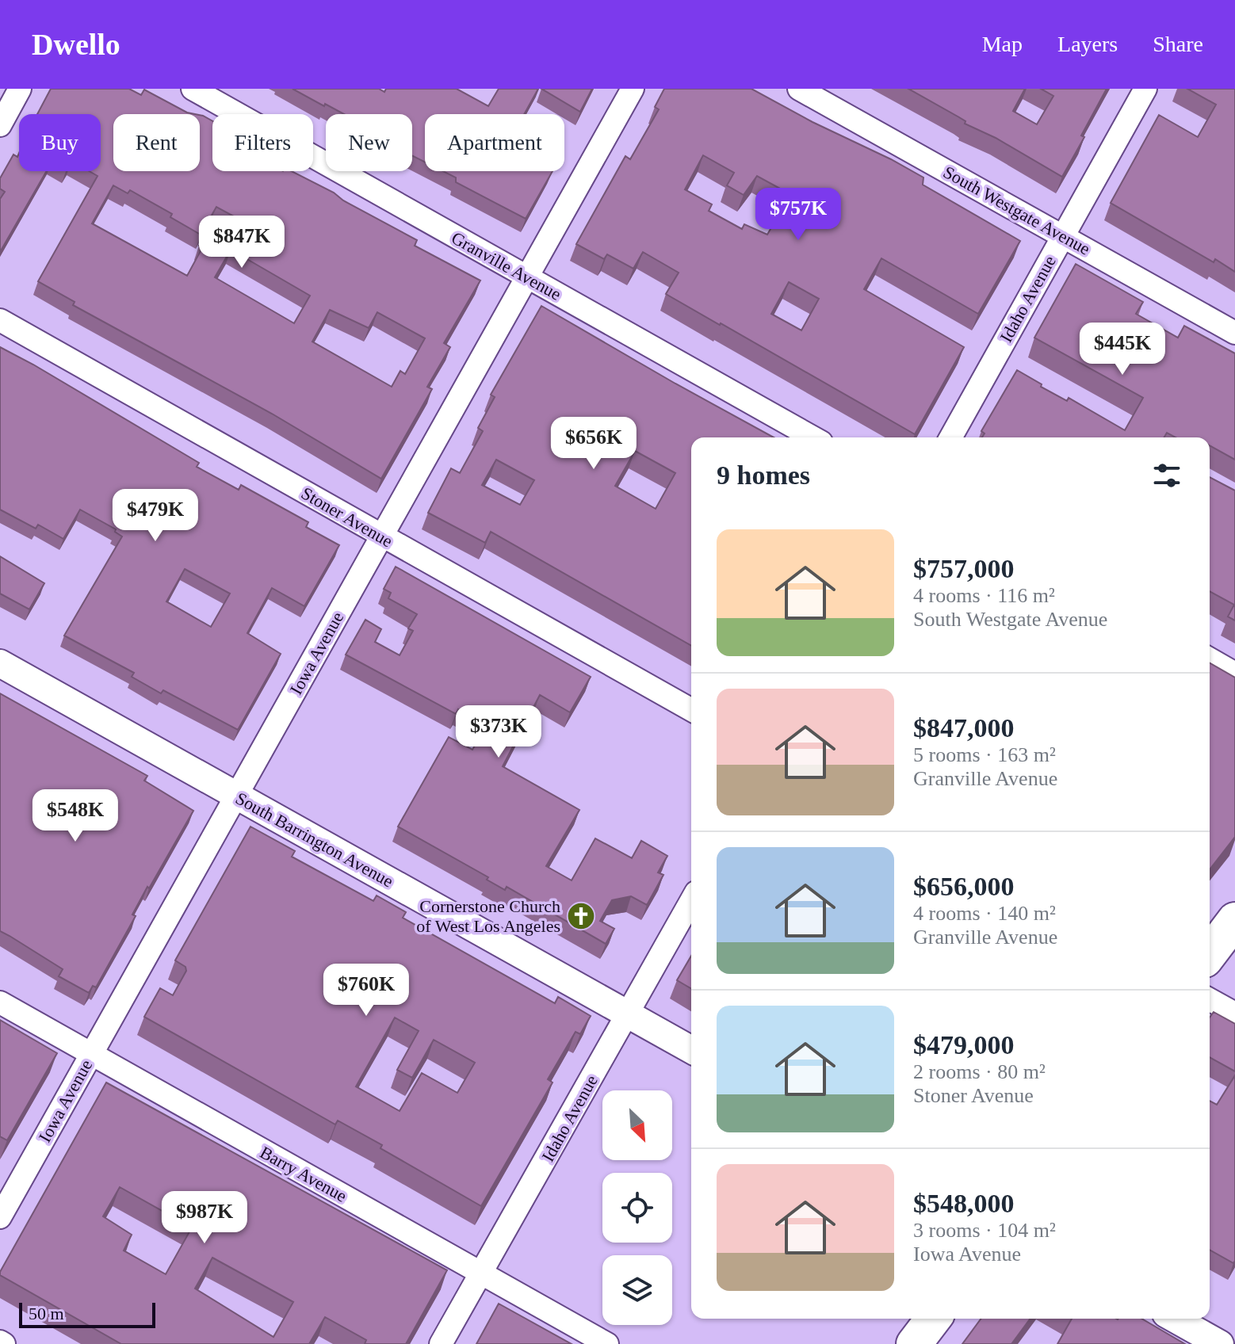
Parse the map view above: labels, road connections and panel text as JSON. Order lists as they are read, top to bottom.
{
  "streets": {
    "street": [
      "South Westgate Avenue",
      "Granville Avenue",
      "Idaho Avenue",
      "Stoner Avenue",
      "Iowa Avenue",
      "South Barrington Avenue",
      "Barry Avenue"
    ]
  },
  "crossings": [
    ["South Westgate Avenue", "Idaho Avenue"],
    ["Granville Avenue", "Iowa Avenue"],
    ["Idaho Avenue", "South Barrington Avenue"],
    ["Idaho Avenue", "Barry Avenue"],
    ["Stoner Avenue", "Iowa Avenue"],
    ["Iowa Avenue", "South Barrington Avenue"],
    ["Iowa Avenue", "Barry Avenue"]
  ],
  "places": {
    "church": ["Cornerstone Church of West Los Angeles"]
  },
  "scale_bar": "50 m",
  "north": "bottom right",
  "page": {
    "header": "Dwello",
    "nav": ["Map", "Layers", "Share"],
    "chip": [
      "Buy",
      "Rent",
      "Filters",
      "New",
      "Apartment"
    ],
    "price": [
      "$757K",
      "$847K",
      "$445K",
      "$656K",
      "$479K",
      "$373K",
      "$548K",
      "$760K",
      "$987K"
    ],
    "heading": "9 homes",
    "list": [
      {
        "name": "$757,000",
        "note": "4 rooms · 116 m² · South Westgate Avenue"
      },
      {
        "name": "$847,000",
        "note": "5 rooms · 163 m² · Granville Avenue"
      },
      {
        "name": "$656,000",
        "note": "4 rooms · 140 m² · Granville Avenue"
      },
      {
        "name": "$479,000",
        "note": "2 rooms · 80 m² · Stoner Avenue"
      },
      {
        "name": "$548,000",
        "note": "3 rooms · 104 m² · Iowa Avenue"
      }
    ],
    "scale": "50 m"
  }
}
